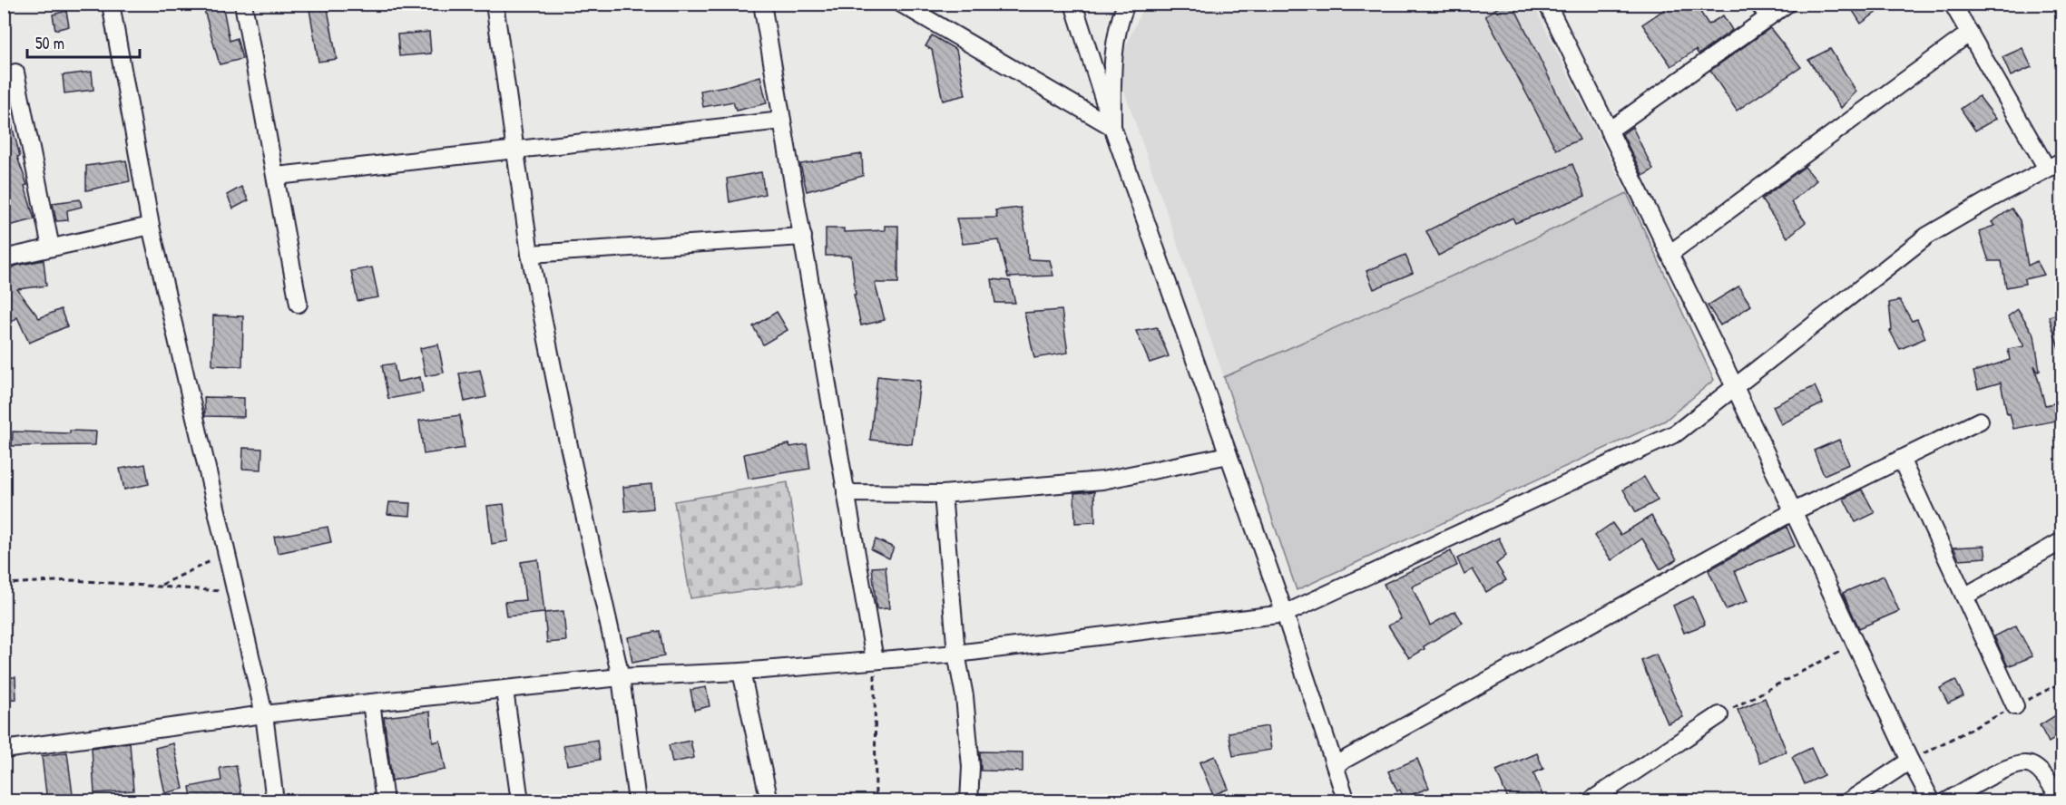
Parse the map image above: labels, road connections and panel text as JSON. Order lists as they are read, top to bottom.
{
  "scale_bar": "50 m"
}
